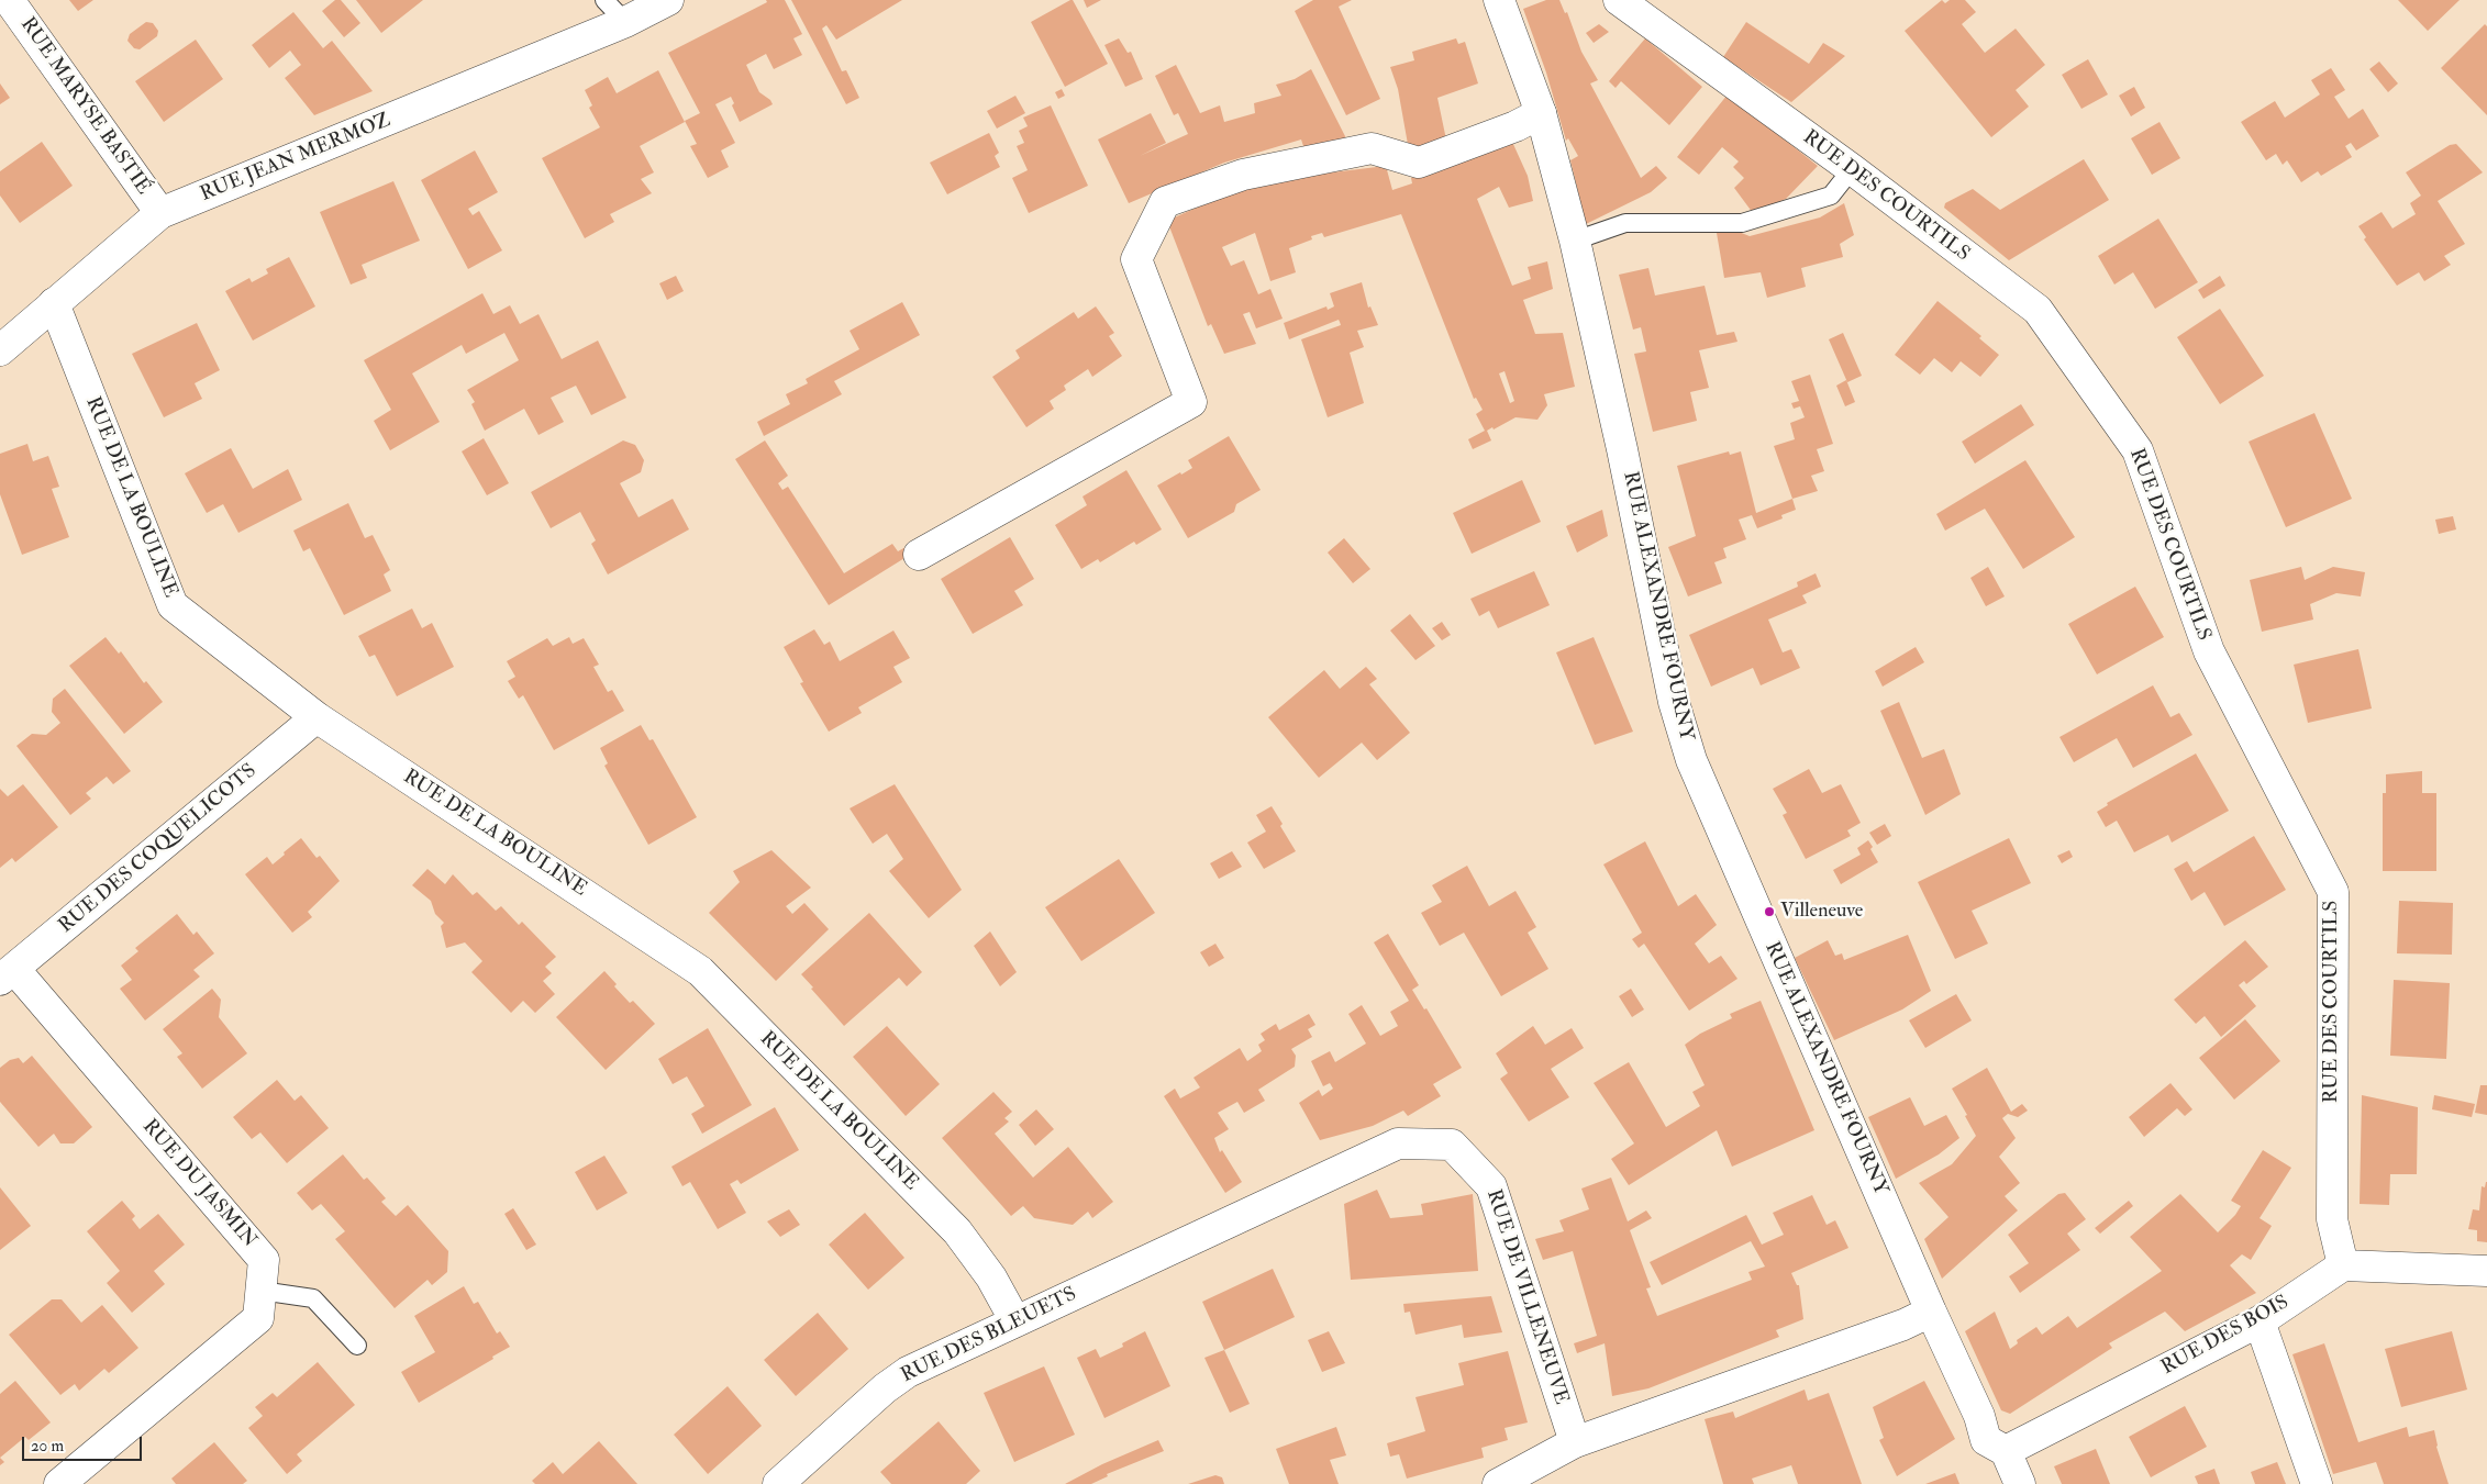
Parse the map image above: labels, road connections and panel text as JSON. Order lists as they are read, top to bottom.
{
  "streets": {
    "street": [
      "RUE MARYSE BASTIÉ",
      "RUE JEAN MERMOZ",
      "RUE DES COURTILS",
      "RUE DE LA BOULINE",
      "RUE ALEXANDRE FOURNY",
      "RUE DES COQUELICOTS",
      "RUE DU JASMIN",
      "RUE DE VILLENEUVE",
      "RUE DES BLEUETS",
      "RUE DES BOIS"
    ]
  },
  "crossings": [
    ["RUE MARYSE BASTIÉ", "RUE JEAN MERMOZ"],
    ["RUE JEAN MERMOZ", "RUE DE LA BOULINE"],
    ["RUE DES COURTILS", "RUE DES BOIS"],
    ["RUE DE LA BOULINE", "RUE DES COQUELICOTS"],
    ["RUE DE LA BOULINE", "RUE DES BLEUETS"],
    ["RUE ALEXANDRE FOURNY", "RUE DES BOIS"],
    ["RUE DES COQUELICOTS", "RUE DU JASMIN"],
    ["RUE DE VILLENEUVE", "RUE DES BLEUETS"]
  ],
  "places": ["Villeneuve"],
  "scale_bar": "20 m"
}
